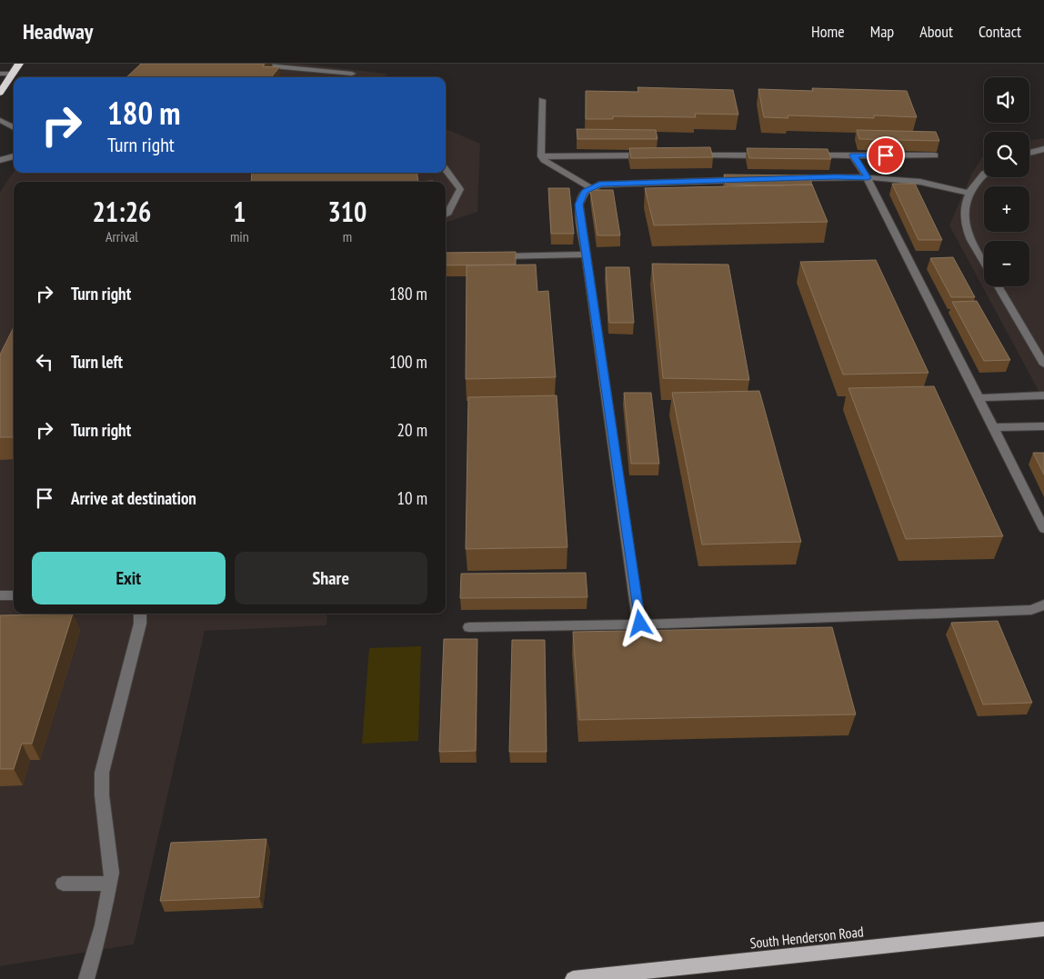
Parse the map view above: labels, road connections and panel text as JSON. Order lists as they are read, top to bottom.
{
  "streets": {
    "main road": ["South Henderson Road"]
  },
  "page": {
    "header": "Headway",
    "nav": [
      "Home",
      "Map",
      "About",
      "Contact"
    ],
    "map_buttons": ["+", "−"],
    "turn": ["180 m", "Turn right"],
    "eta": [
      "21:26",
      "Arrival",
      "1",
      "min",
      "310",
      "m"
    ],
    "list": [
      {
        "name": "Turn right",
        "value": "180 m"
      },
      {
        "name": "Turn left",
        "value": "100 m"
      },
      {
        "name": "Turn right",
        "value": "20 m"
      },
      {
        "name": "Arrive at destination",
        "value": "10 m"
      }
    ],
    "buttons": ["Exit", "Share"]
  }
}
